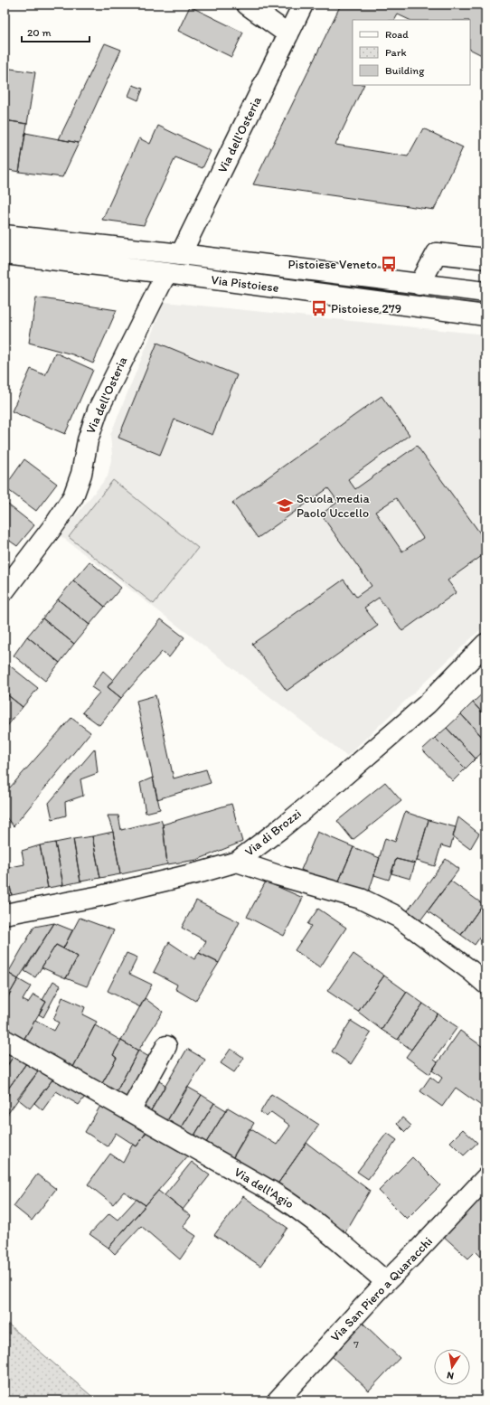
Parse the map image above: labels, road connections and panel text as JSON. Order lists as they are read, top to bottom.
{
  "streets": {
    "street": [
      "Via dell'Osteria",
      "Via Pistoiese",
      "Via di Brozzi",
      "Via dell'Agio",
      "Via San Piero a Quaracchi"
    ]
  },
  "crossings": [
    ["Via dell'Osteria", "Via Pistoiese"],
    ["Via dell'Agio", "Via San Piero a Quaracchi"]
  ],
  "places": {
    "bus stop": ["Pistoiese Veneto", "Pistoiese 279"],
    "school or university": ["Scuola media Paolo Uccello"]
  },
  "house_numbers": ["7"],
  "legend": ["Road", "Park", "Building"],
  "scale_bar": "20 m",
  "north": "bottom"
}
